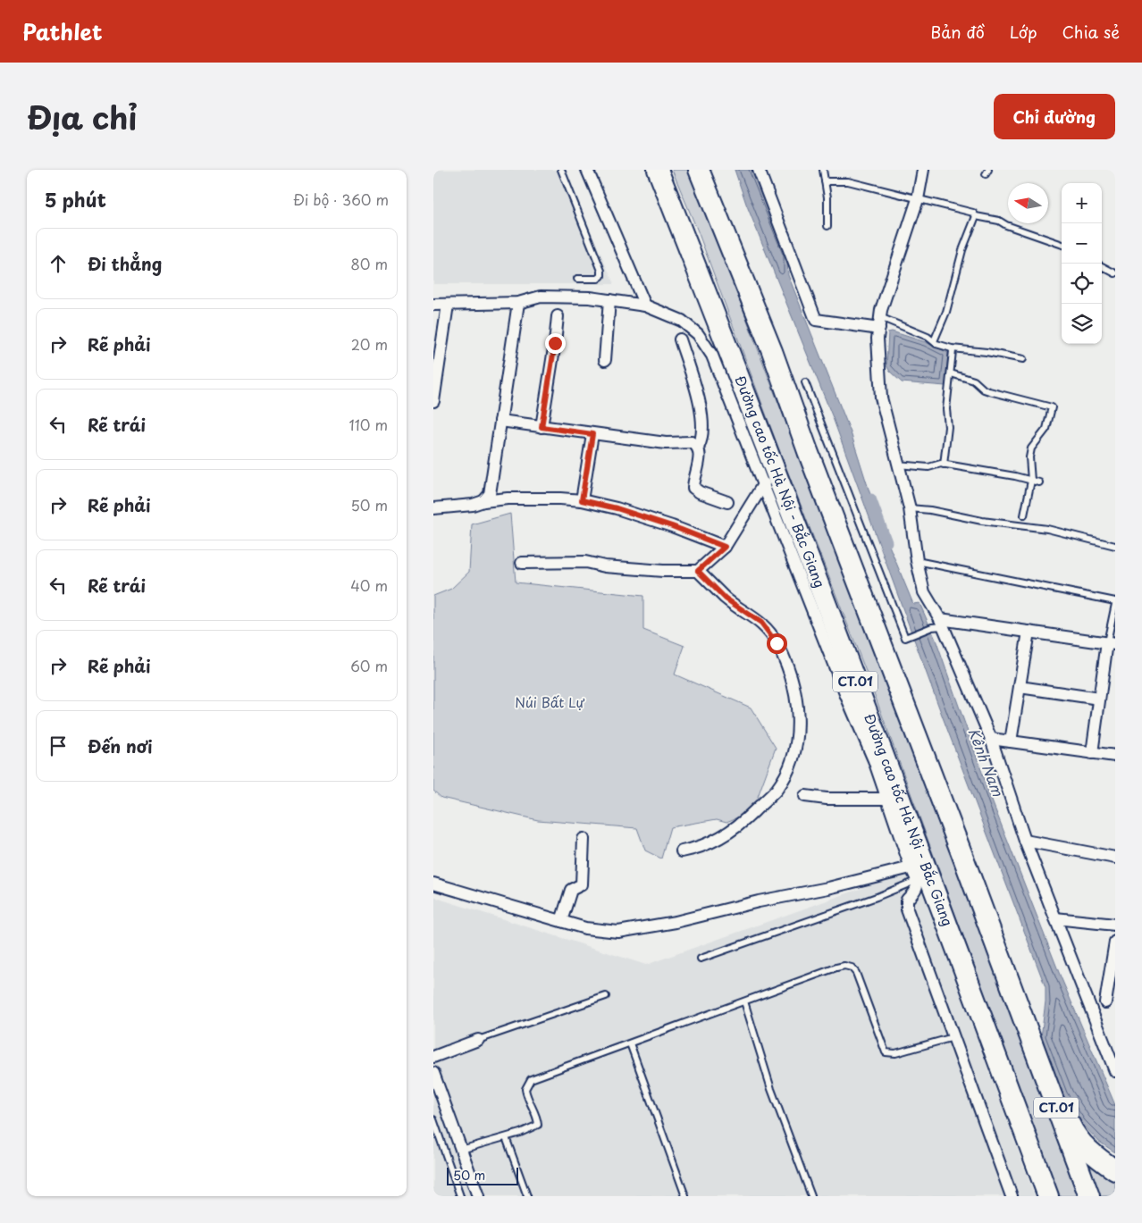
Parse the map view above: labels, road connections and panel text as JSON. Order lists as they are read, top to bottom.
{
  "streets": {
    "highway": ["Đường cao tốc Hà Nội - Bắc Giang", "CT.01"]
  },
  "water": ["Kênh Nam"],
  "parks": ["Núi Bất Lự"],
  "scale_bar": "50 m",
  "north": "left",
  "page": {
    "header": "Pathlet",
    "nav": ["Bản đồ", "Lớp", "Chia sẻ"],
    "title": "Địa chỉ",
    "buttons": "Chỉ đường",
    "heading": ["5 phút", "Đi bộ · 360 m"],
    "map_buttons": ["+", "−"],
    "list": [
      ["Đi thẳng", "80 m"],
      ["Rẽ phải", "20 m"],
      ["Rẽ trái", "110 m"],
      ["Rẽ phải", "50 m"],
      ["Rẽ trái", "40 m"],
      ["Rẽ phải", "60 m"],
      "Đến nơi"
    ],
    "scale": "50 m"
  }
}
